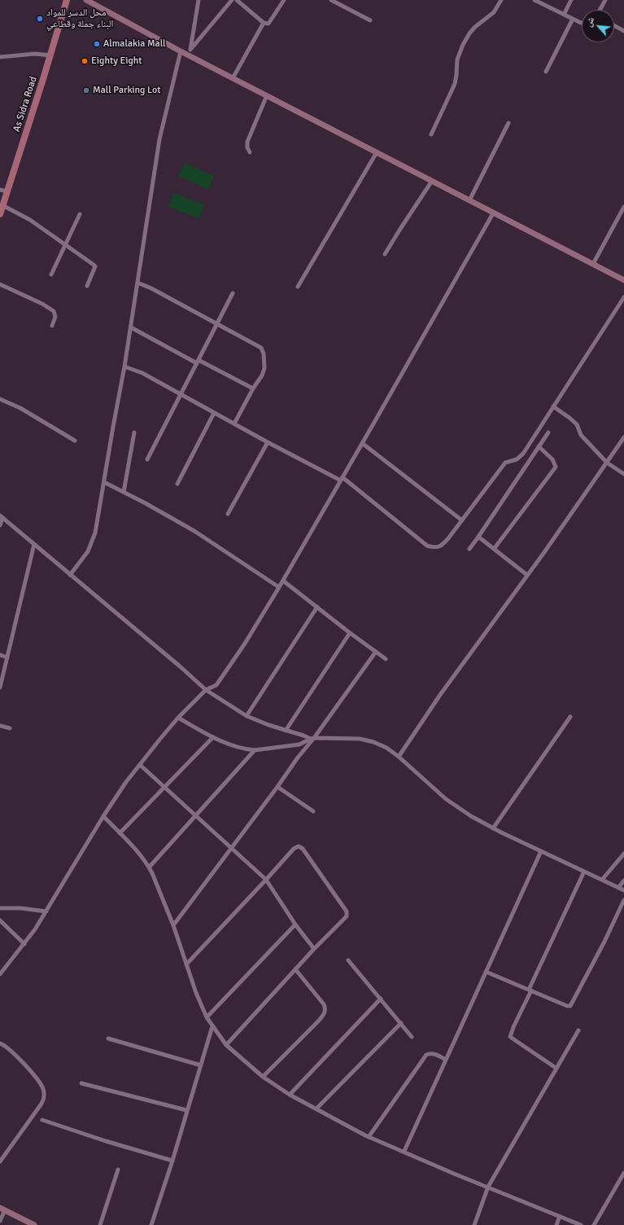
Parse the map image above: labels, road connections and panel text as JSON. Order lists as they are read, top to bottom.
{
  "streets": {
    "main road": ["As Sidra Road"]
  },
  "places": [
    "محل الدسر للمواد البناء جملة وقطاعي",
    "Almalakia Mall",
    "Eighty Eight",
    "Mall Parking Lot"
  ],
  "north": "top left"
}
